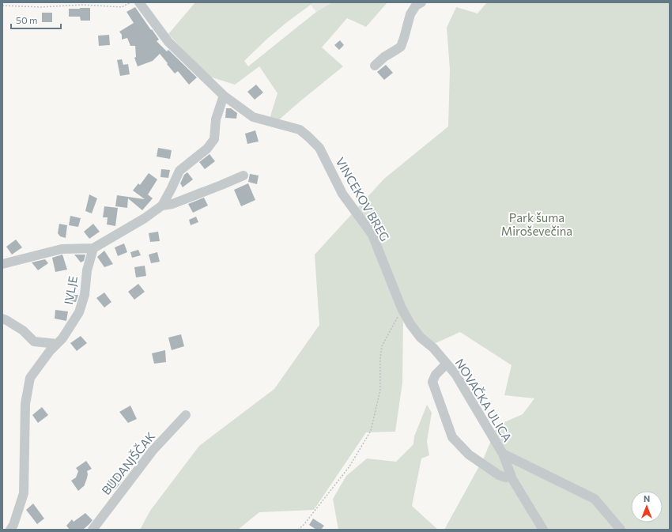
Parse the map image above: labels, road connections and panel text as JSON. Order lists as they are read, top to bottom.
{
  "streets": {
    "street": [
      "VINCEKOV BREG",
      "IVLJE",
      "NOVAČKA ULICA",
      "BUDANJŠČAK"
    ]
  },
  "crossings": [
    ["VINCEKOV BREG", "NOVAČKA ULICA"]
  ],
  "parks": ["Park šuma Miroševečina"],
  "scale_bar": "50 m",
  "north": "top"
}
